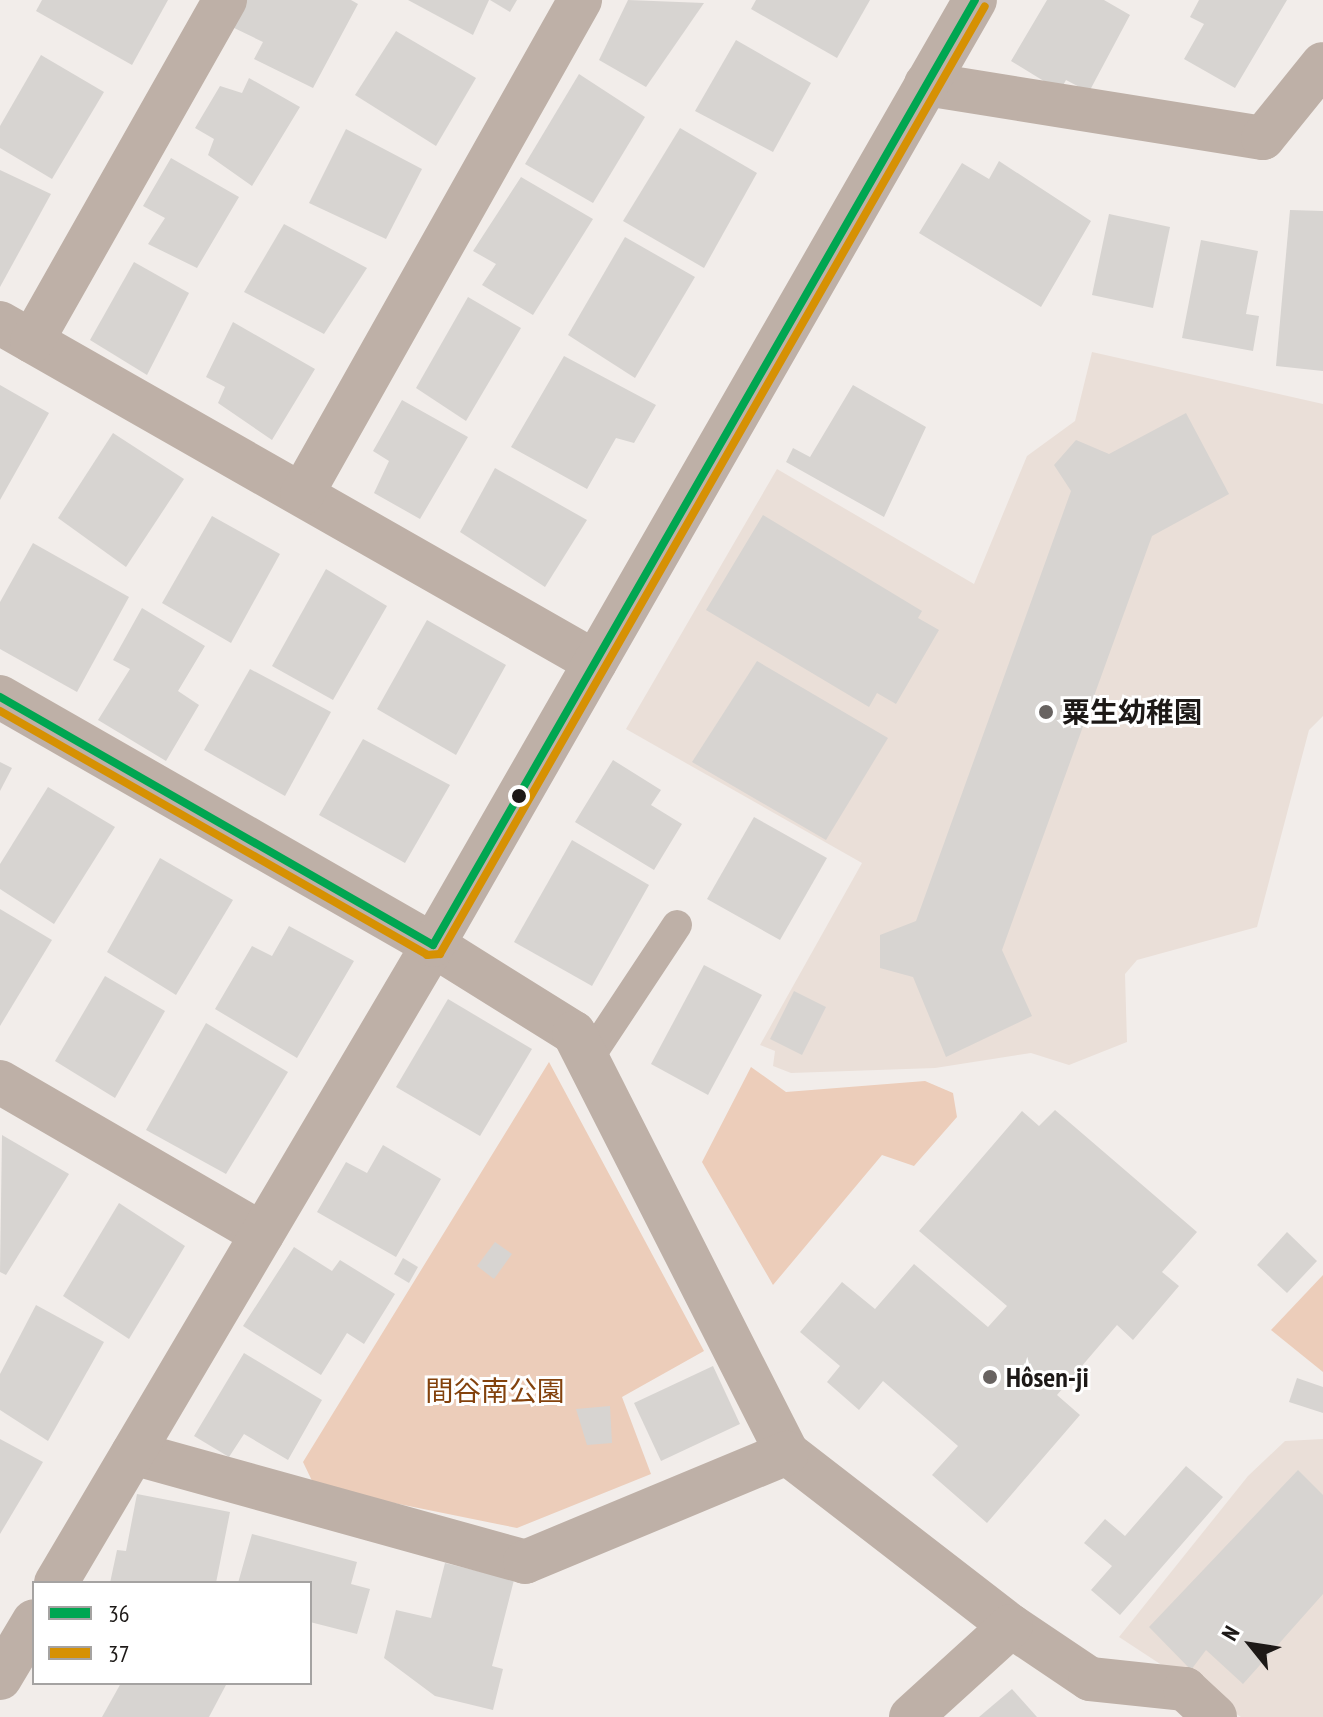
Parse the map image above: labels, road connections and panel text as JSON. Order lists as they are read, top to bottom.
{
  "parks": ["間谷南公園"],
  "places": ["粟生幼稚園", "Hôsen-ji"],
  "lines": ["transit line 36", "transit line 37"],
  "legend": ["36", "37"],
  "north": "top left"
}
